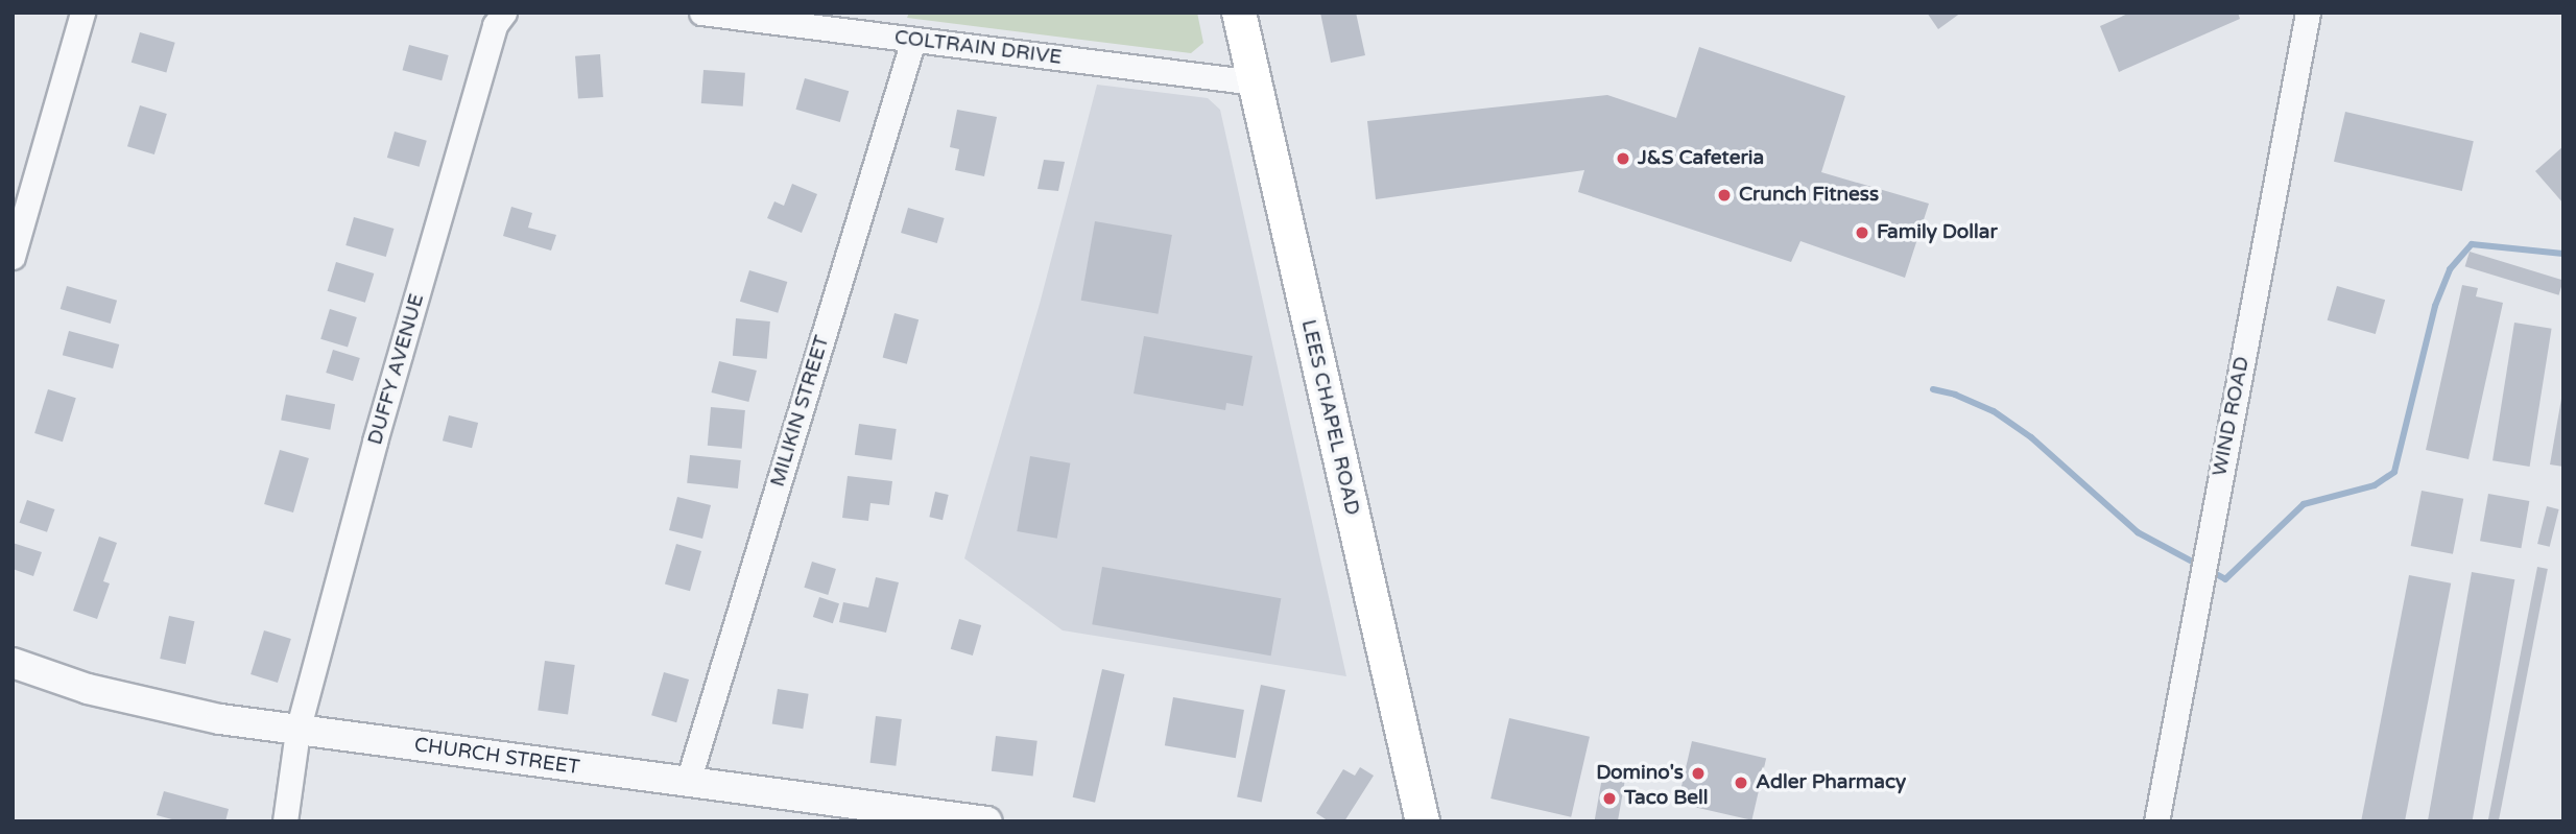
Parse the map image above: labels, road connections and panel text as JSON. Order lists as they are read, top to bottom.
{
  "streets": {
    "main road": ["LEES CHAPEL ROAD"],
    "street": [
      "COLTRAIN DRIVE",
      "DUFFY AVENUE",
      "MILIKIN STREET",
      "WIND ROAD",
      "CHURCH STREET"
    ]
  },
  "crossings": [
    ["COLTRAIN DRIVE", "MILIKIN STREET"],
    ["COLTRAIN DRIVE", "LEES CHAPEL ROAD"],
    ["DUFFY AVENUE", "CHURCH STREET"],
    ["MILIKIN STREET", "CHURCH STREET"]
  ],
  "places": [
    "J&S Cafeteria",
    "Crunch Fitness",
    "Family Dollar",
    "Domino's",
    "Adler Pharmacy",
    "Taco Bell"
  ]
}
